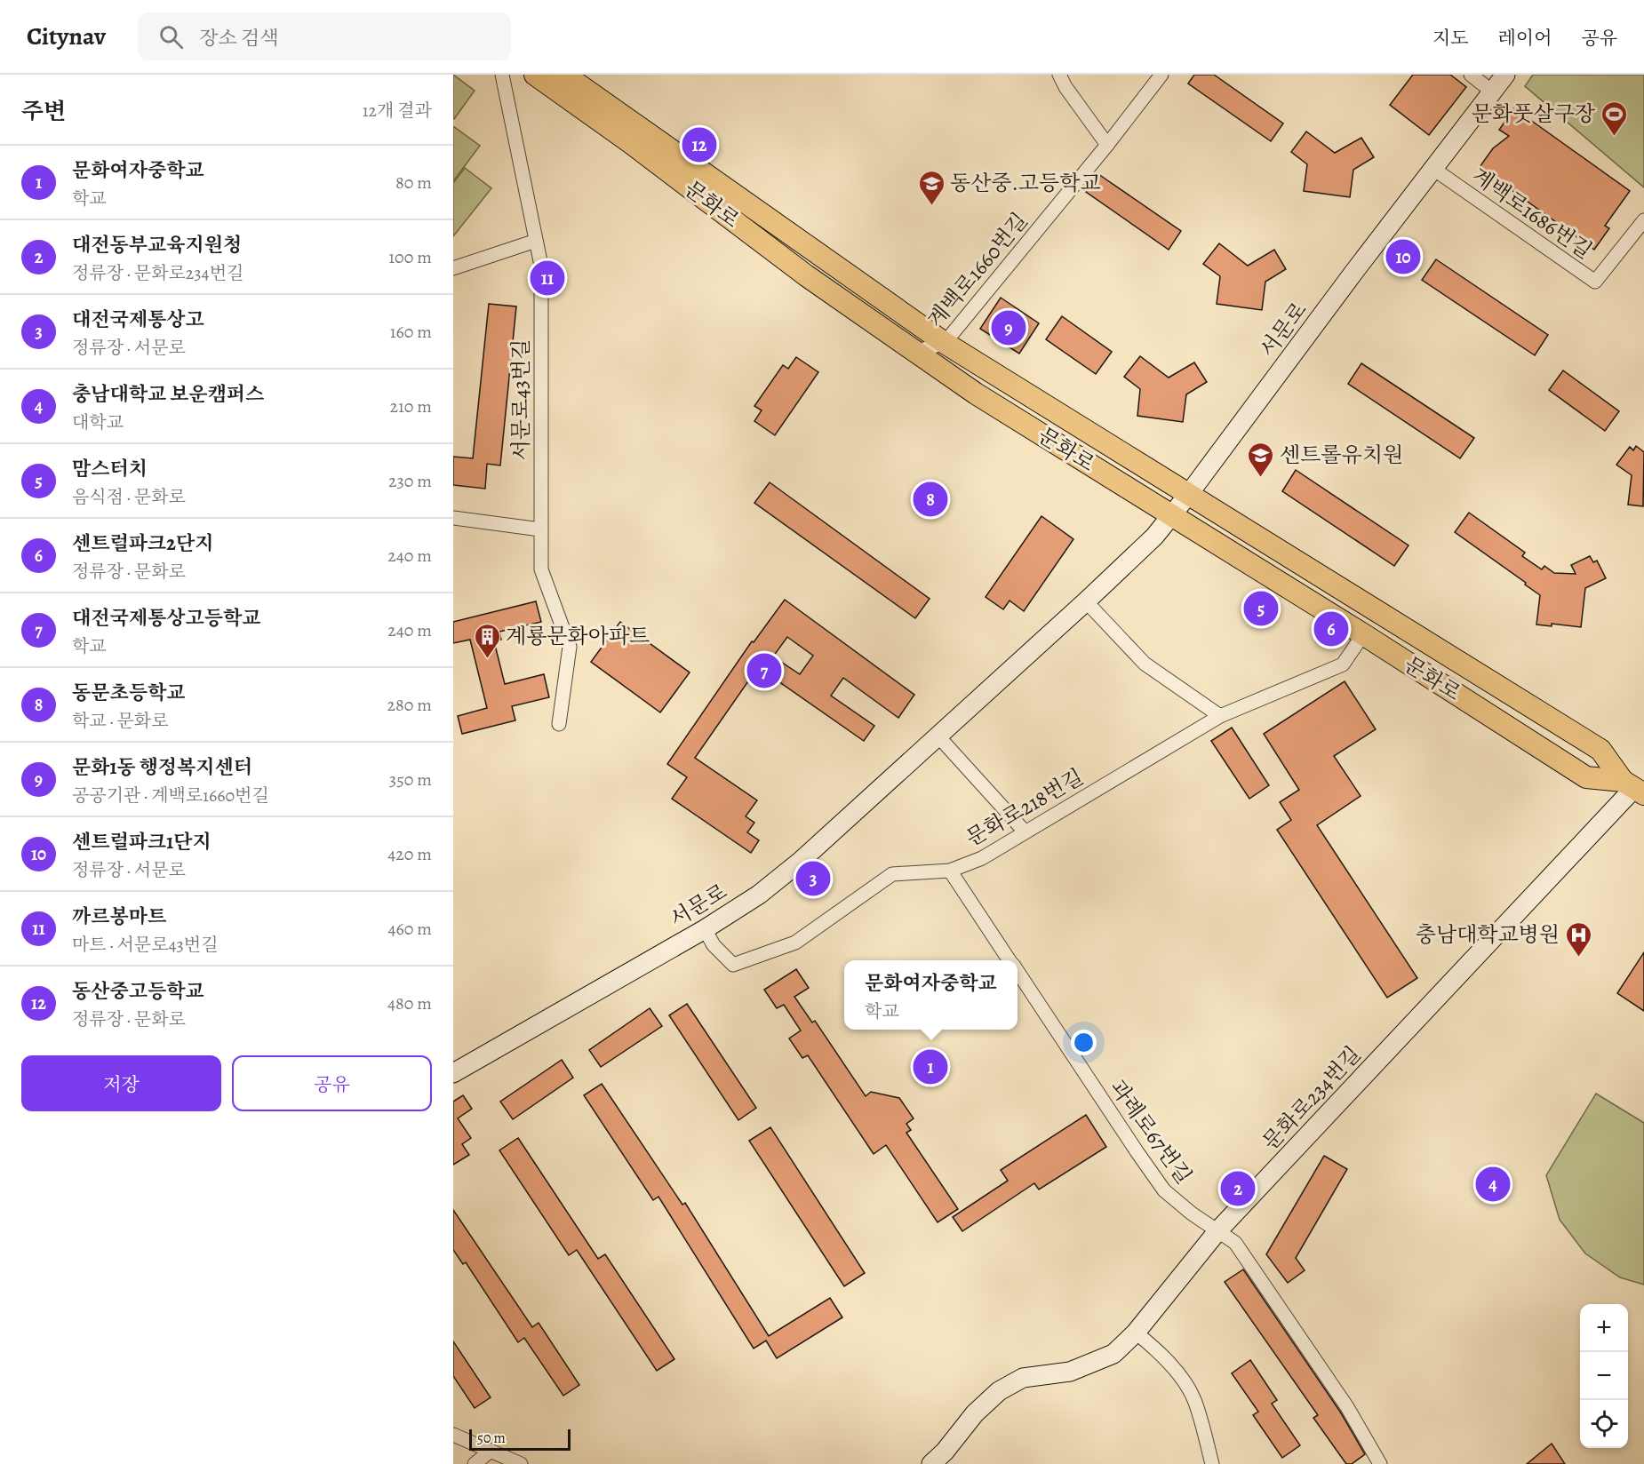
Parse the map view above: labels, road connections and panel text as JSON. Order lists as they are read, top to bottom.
{
  "streets": {
    "main road": ["문화로", "서문로", "문화로234번길"],
    "street": [
      "계백로1686번길",
      "계백로1660번길",
      "서문로43번길",
      "문화로218번길",
      "과례로67번길"
    ]
  },
  "crossings": [
    ["문화로", "계백로1660번길"],
    ["문화로", "서문로"],
    ["문화로", "문화로218번길"],
    ["문화로", "문화로234번길"],
    ["계백로1686번길", "서문로"],
    ["서문로", "문화로218번길"],
    ["문화로218번길", "과례로67번길"],
    ["문화로234번길", "과례로67번길"]
  ],
  "places": {
    "sports": ["문화풋살구장"],
    "school or university": ["동산중.고등학교", "센트롤유치원"],
    "building": ["계룡문화아파트"],
    "hospital": ["충남대학교병원"]
  },
  "scale_bar": "50 m",
  "page": {
    "header": "Citynav",
    "search": "장소 검색",
    "nav": ["지도", "레이어", "공유"],
    "heading": ["주변", "12개 결과"],
    "pins": [
      "12",
      "10",
      "11",
      "9",
      "8",
      "5",
      "6",
      "7",
      "3",
      "1",
      "4",
      "2"
    ],
    "list": [
      {
        "mark": "1",
        "name": "문화여자중학교",
        "note": "학교",
        "value": "80 m"
      },
      {
        "mark": "2",
        "name": "대전동부교육지원청",
        "note": "정류장 · 문화로234번길",
        "value": "100 m"
      },
      {
        "mark": "3",
        "name": "대전국제통상고",
        "note": "정류장 · 서문로",
        "value": "160 m"
      },
      {
        "mark": "4",
        "name": "충남대학교 보운캠퍼스",
        "note": "대학교",
        "value": "210 m"
      },
      {
        "mark": "5",
        "name": "맘스터치",
        "note": "음식점 · 문화로",
        "value": "230 m"
      },
      {
        "mark": "6",
        "name": "센트럴파크2단지",
        "note": "정류장 · 문화로",
        "value": "240 m"
      },
      {
        "mark": "7",
        "name": "대전국제통상고등학교",
        "note": "학교",
        "value": "240 m"
      },
      {
        "mark": "8",
        "name": "동문초등학교",
        "note": "학교 · 문화로",
        "value": "280 m"
      },
      {
        "mark": "9",
        "name": "문화1동 행정복지센터",
        "note": "공공기관 · 계백로1660번길",
        "value": "350 m"
      },
      {
        "mark": "10",
        "name": "센트럴파크1단지",
        "note": "정류장 · 서문로",
        "value": "420 m"
      },
      {
        "mark": "11",
        "name": "까르봉마트",
        "note": "마트 · 서문로43번길",
        "value": "460 m"
      },
      {
        "mark": "12",
        "name": "동산중고등학교",
        "note": "정류장 · 문화로",
        "value": "480 m"
      }
    ],
    "popup": ["문화여자중학교", "학교"],
    "buttons": ["저장", "공유"],
    "map_buttons": ["+", "−"],
    "scale": "50 m"
  }
}
